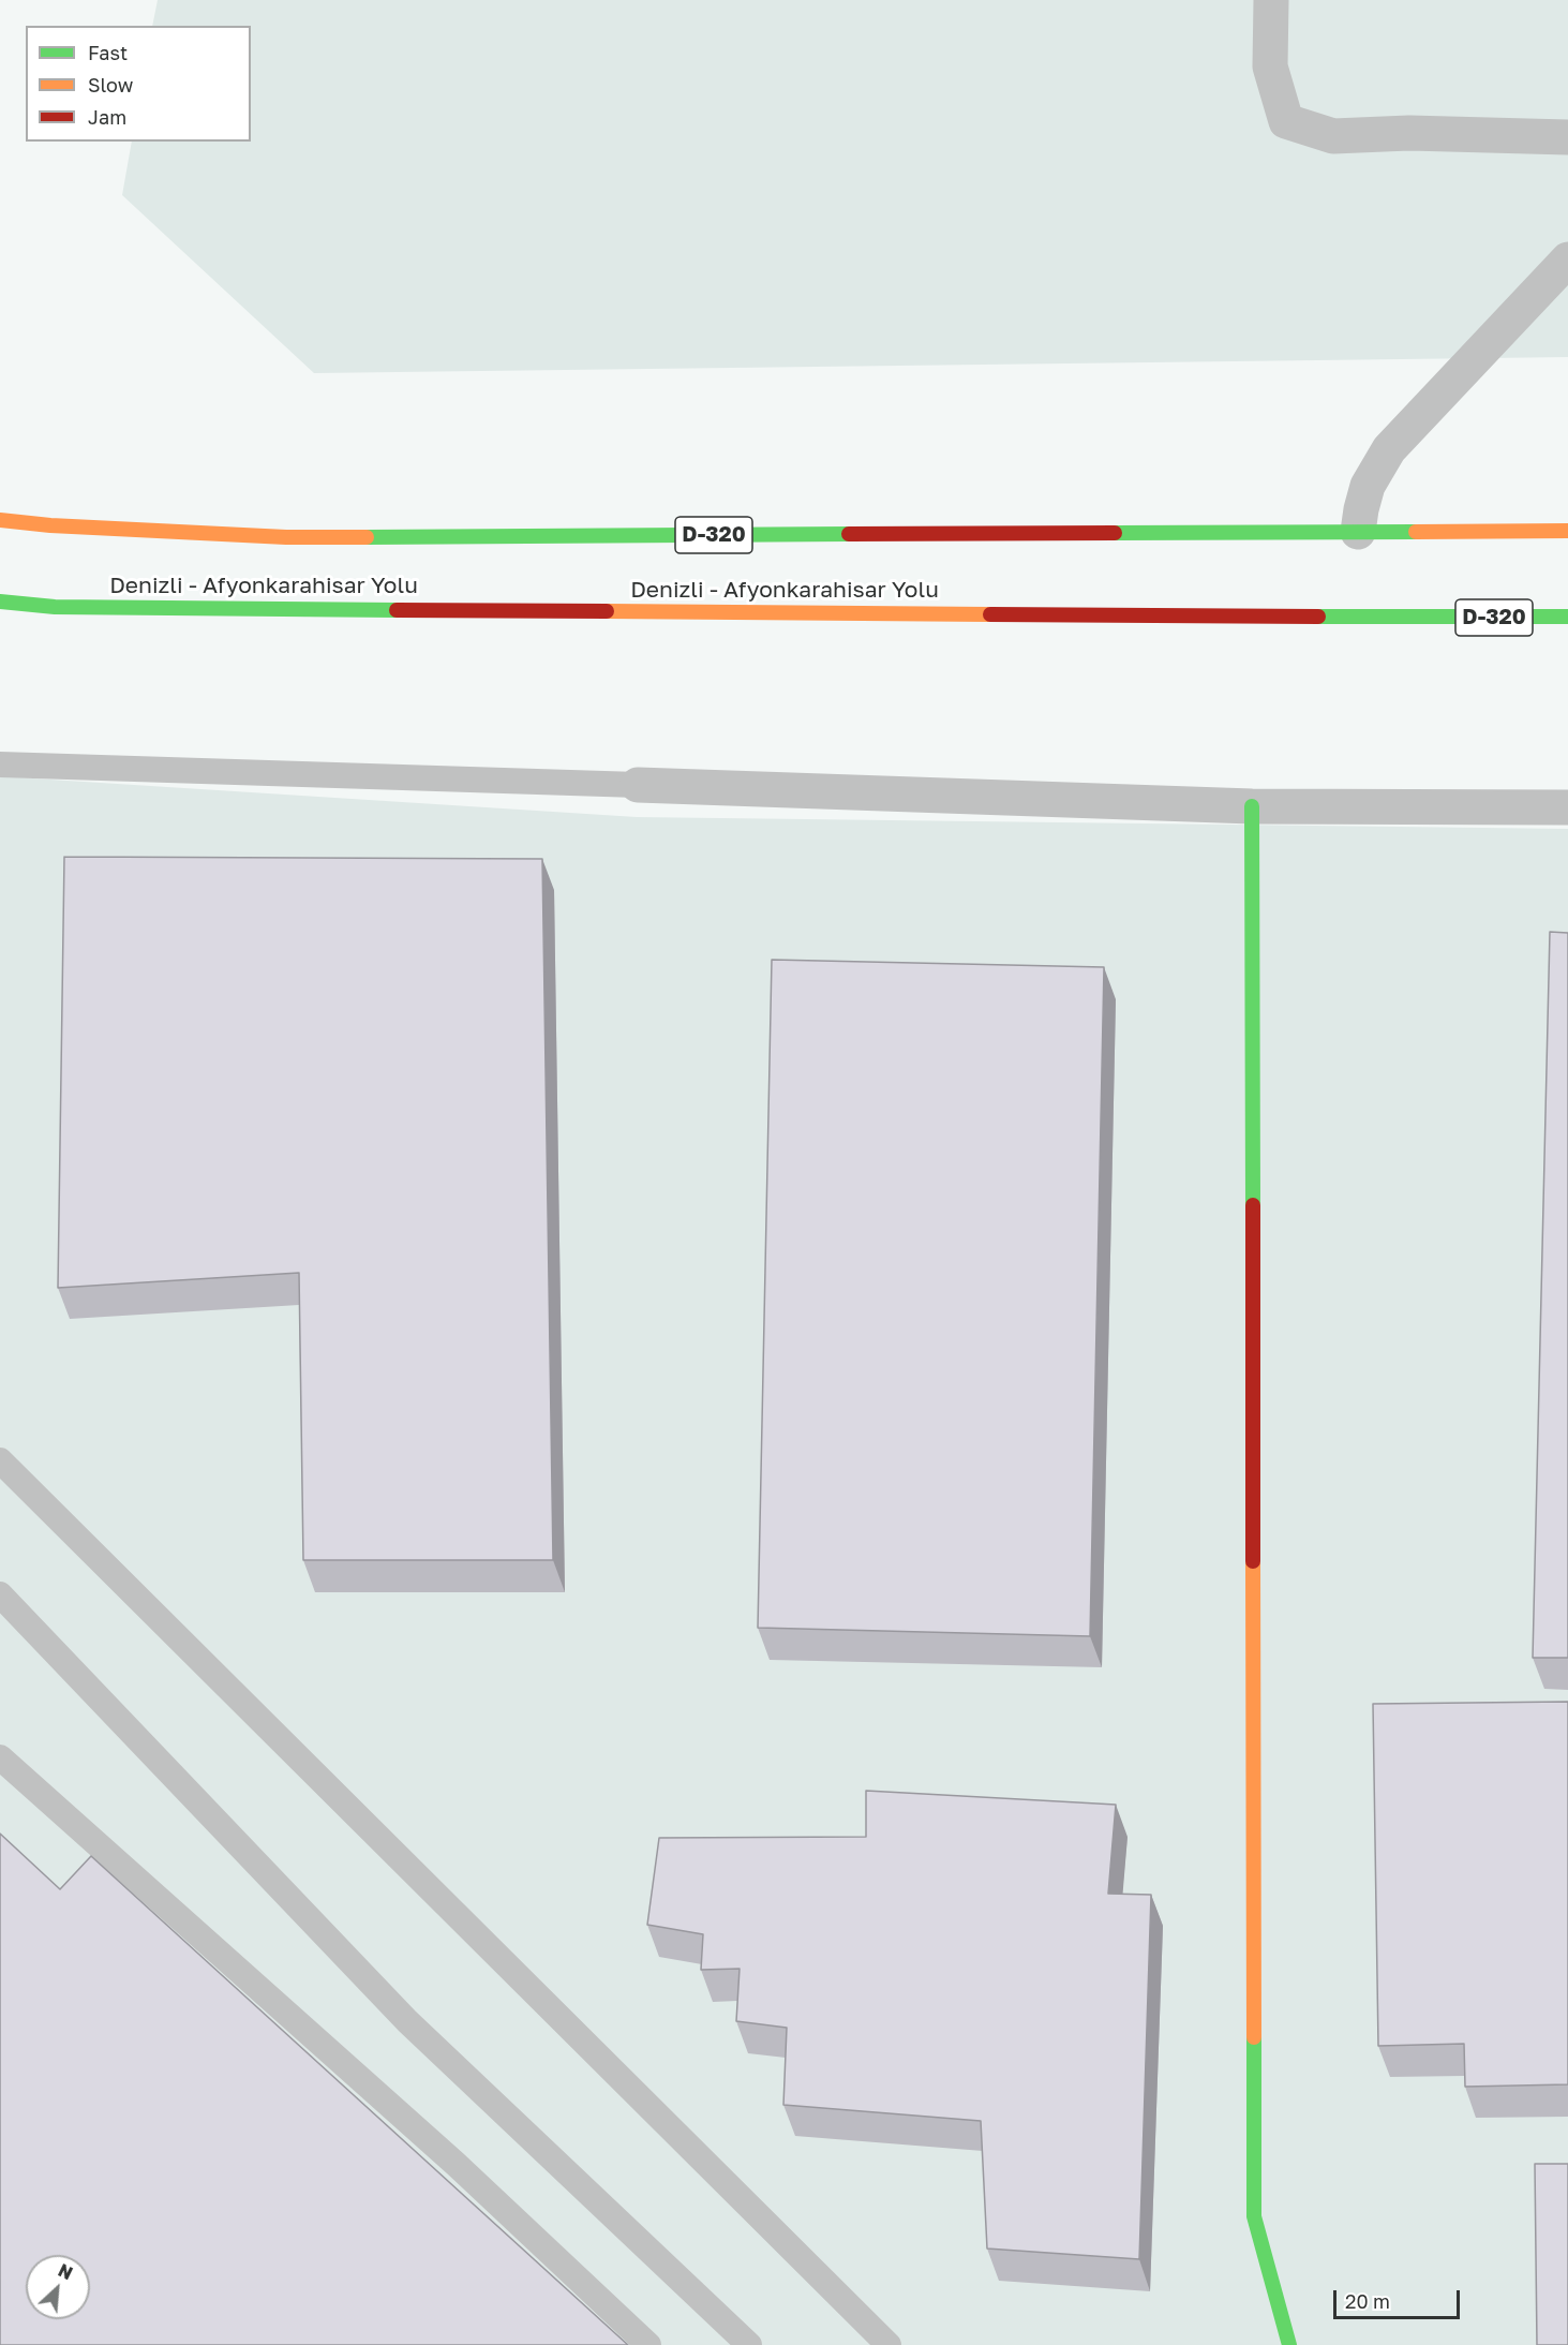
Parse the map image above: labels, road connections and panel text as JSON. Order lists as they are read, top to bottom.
{
  "streets": {
    "main road": ["D-320", "Denizli - Afyonkarahisar Yolu"]
  },
  "legend": ["Fast", "Slow", "Jam"],
  "scale_bar": "20 m",
  "north": "top right"
}
